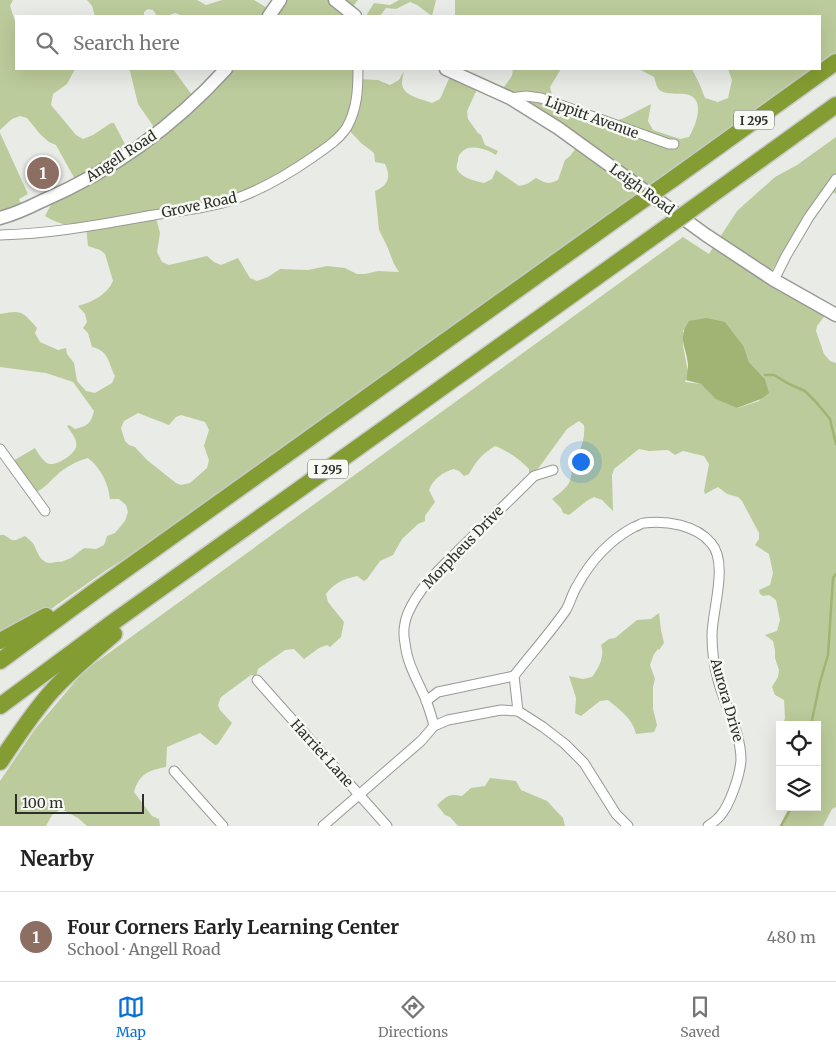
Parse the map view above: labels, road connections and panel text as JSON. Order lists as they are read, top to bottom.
{
  "streets": {
    "highway": ["I 295"],
    "street": [
      "Lippitt Avenue",
      "Angell Road",
      "Leigh Road",
      "Grove Road",
      "Morpheus Drive",
      "Aurora Drive",
      "Harriet Lane"
    ]
  },
  "crossings": [
    ["Lippitt Avenue", "Leigh Road"]
  ],
  "scale_bar": "100 m",
  "page": {
    "search": "Search here",
    "pins": "1",
    "scale": "100 m",
    "heading": "Nearby",
    "list": [
      {
        "mark": "1",
        "name": "Four Corners Early Learning Center",
        "note": "School · Angell Road",
        "value": "480 m"
      }
    ],
    "nav": ["Map", "Directions", "Saved"]
  }
}
